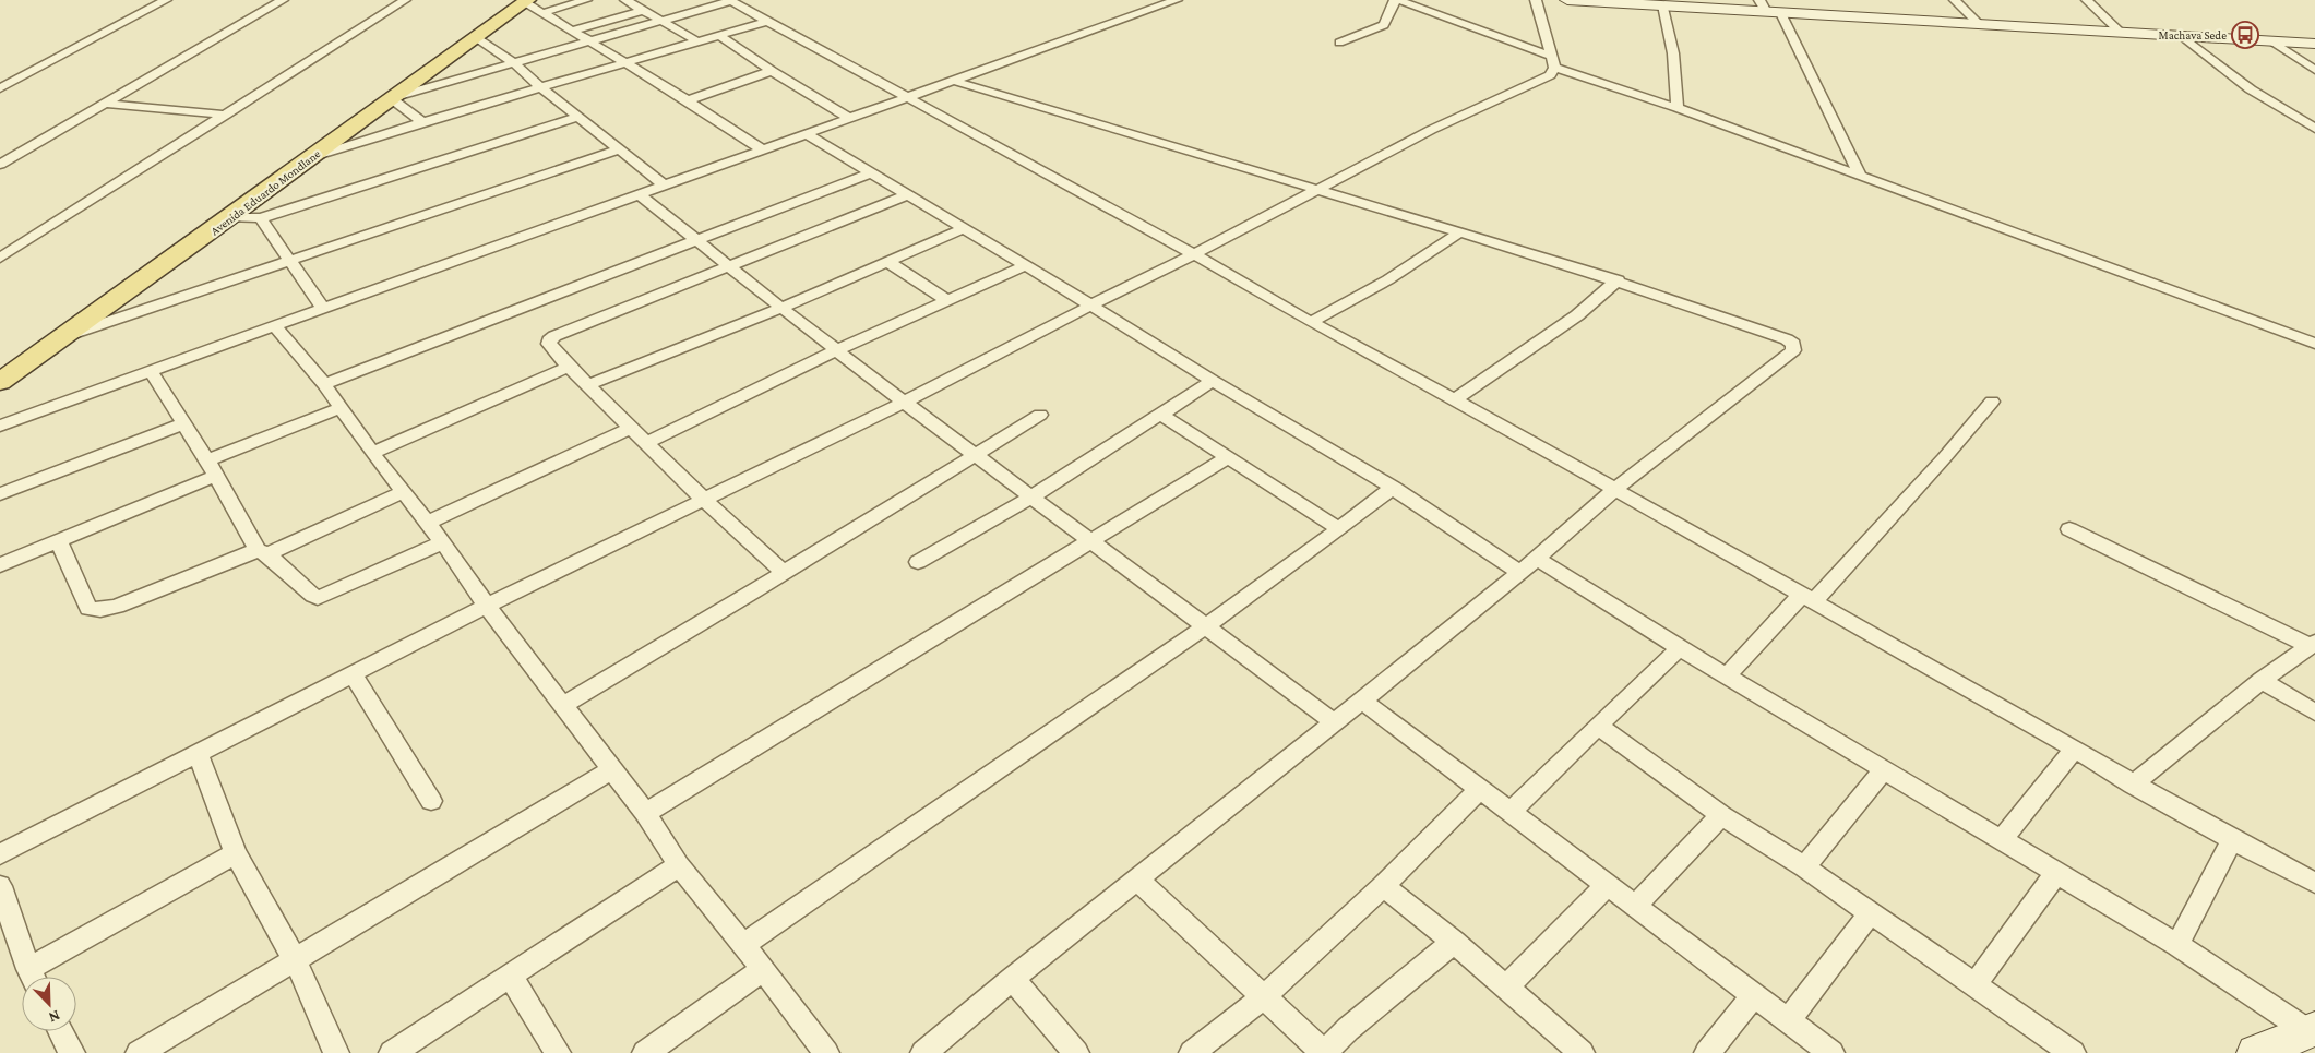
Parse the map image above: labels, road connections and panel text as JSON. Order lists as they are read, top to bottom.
{
  "streets": {
    "main road": ["Avenida Eduardo Mondlane"]
  },
  "places": {
    "bus stop": ["Machava Sede"]
  },
  "north": "bottom right"
}
